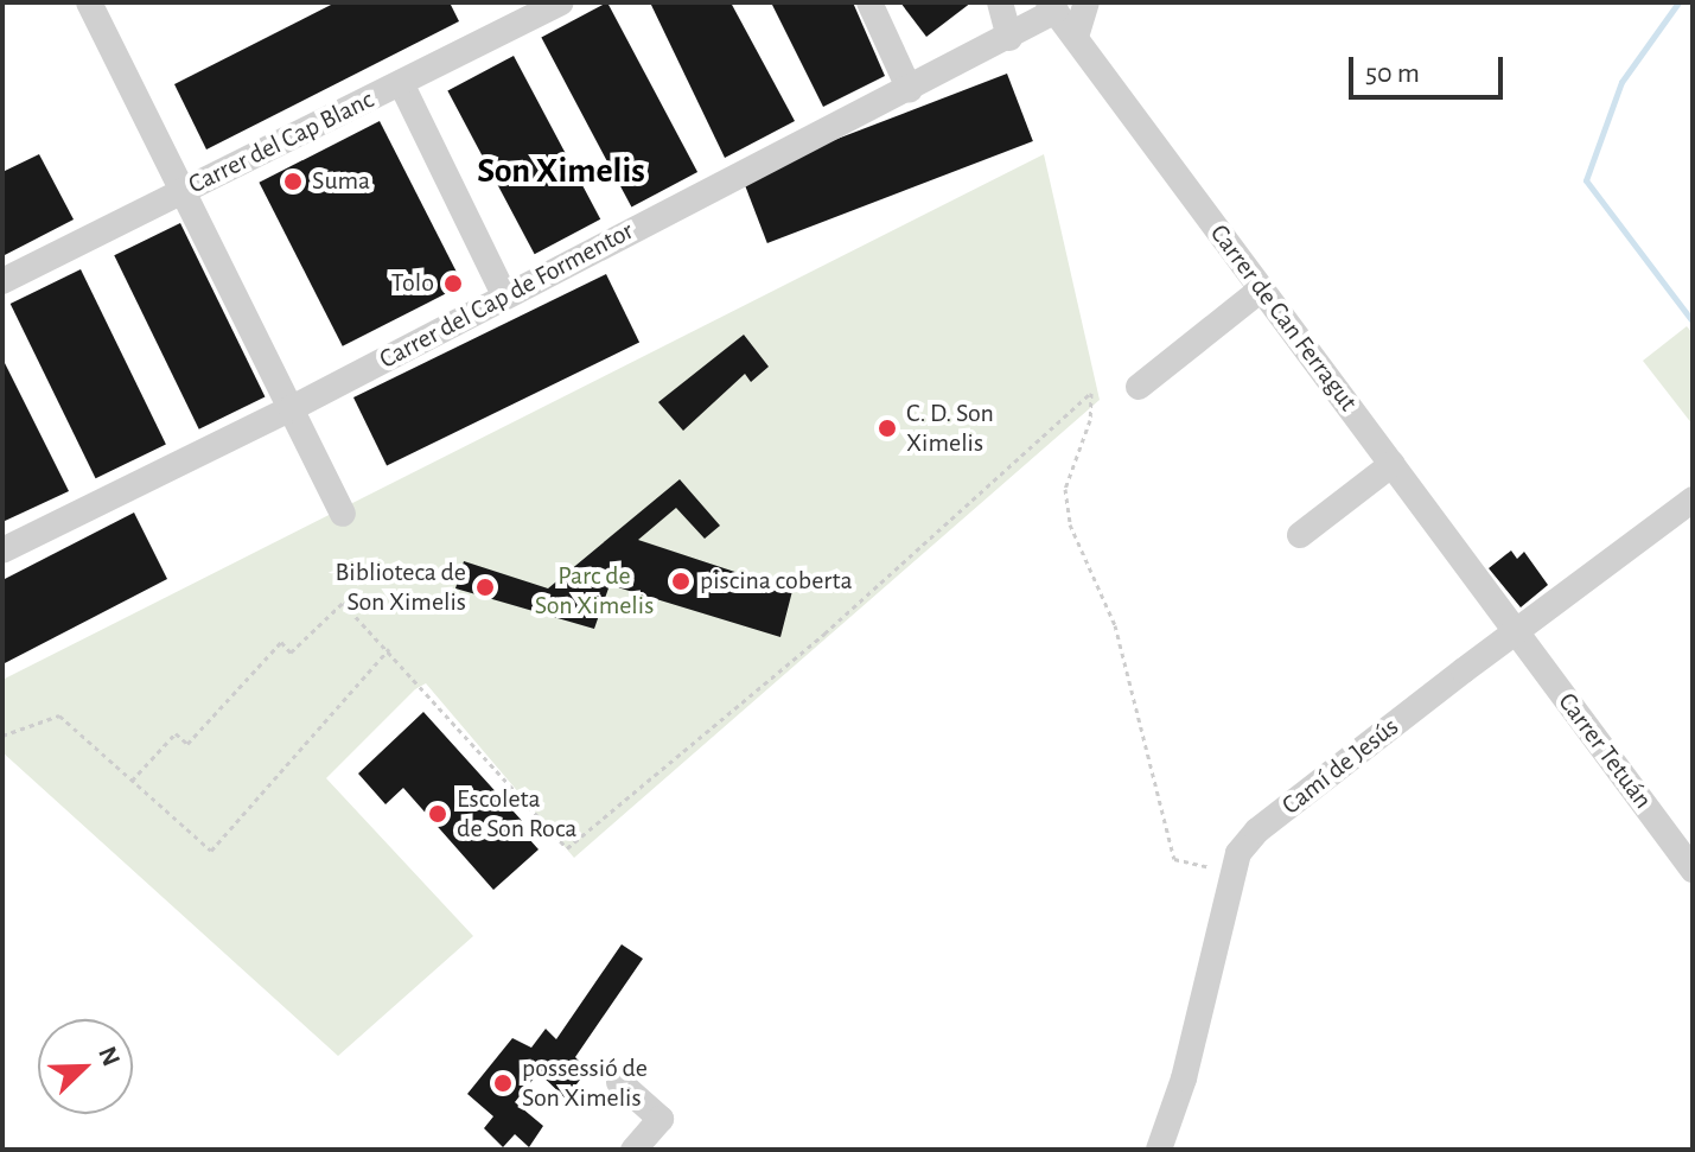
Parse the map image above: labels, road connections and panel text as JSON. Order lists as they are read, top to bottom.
{
  "streets": {
    "street": [
      "Carrer del Cap Blanc",
      "Carrer del Cap de Formentor",
      "Carrer de Can Ferragut",
      "Carrer Tetuán",
      "Camí de Jesús"
    ]
  },
  "crossings": [
    ["Carrer de Can Ferragut", "Carrer Tetuán"],
    ["Carrer de Can Ferragut", "Camí de Jesús"],
    ["Carrer Tetuán", "Camí de Jesús"]
  ],
  "districts": ["Son Ximelis"],
  "parks": ["Parc de Son Ximelis"],
  "places": [
    "Suma",
    "Tolo",
    "C. D. Son Ximelis",
    "piscina coberta",
    "Biblioteca de Son Ximelis",
    "Escoleta de Son Roca",
    "possessió de Son Ximelis"
  ],
  "scale_bar": "50 m",
  "north": "top right"
}
